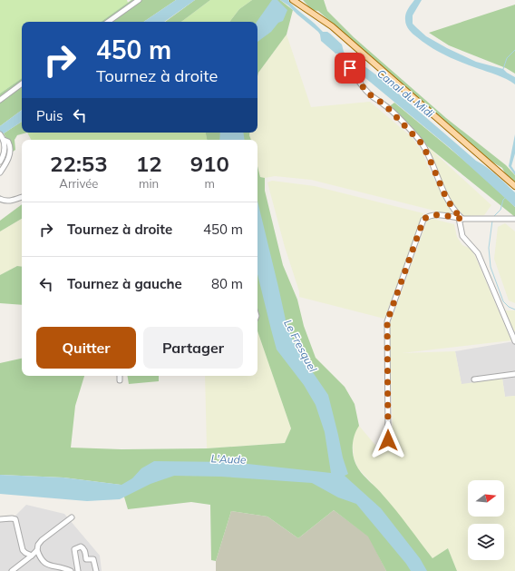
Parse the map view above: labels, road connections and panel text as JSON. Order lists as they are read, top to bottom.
{
  "water": ["Canal du Midi", "Le Fresquel", "L'Aude"],
  "north": "right",
  "page": {
    "turn": ["450 m", "Tournez à droite"],
    "then": "Puis",
    "eta": [
      "22:53",
      "Arrivée",
      "12",
      "min",
      "910",
      "m"
    ],
    "list": [
      {
        "name": "Tournez à droite",
        "value": "450 m"
      },
      {
        "name": "Tournez à gauche",
        "value": "80 m"
      }
    ],
    "buttons": ["Quitter", "Partager"]
  }
}
